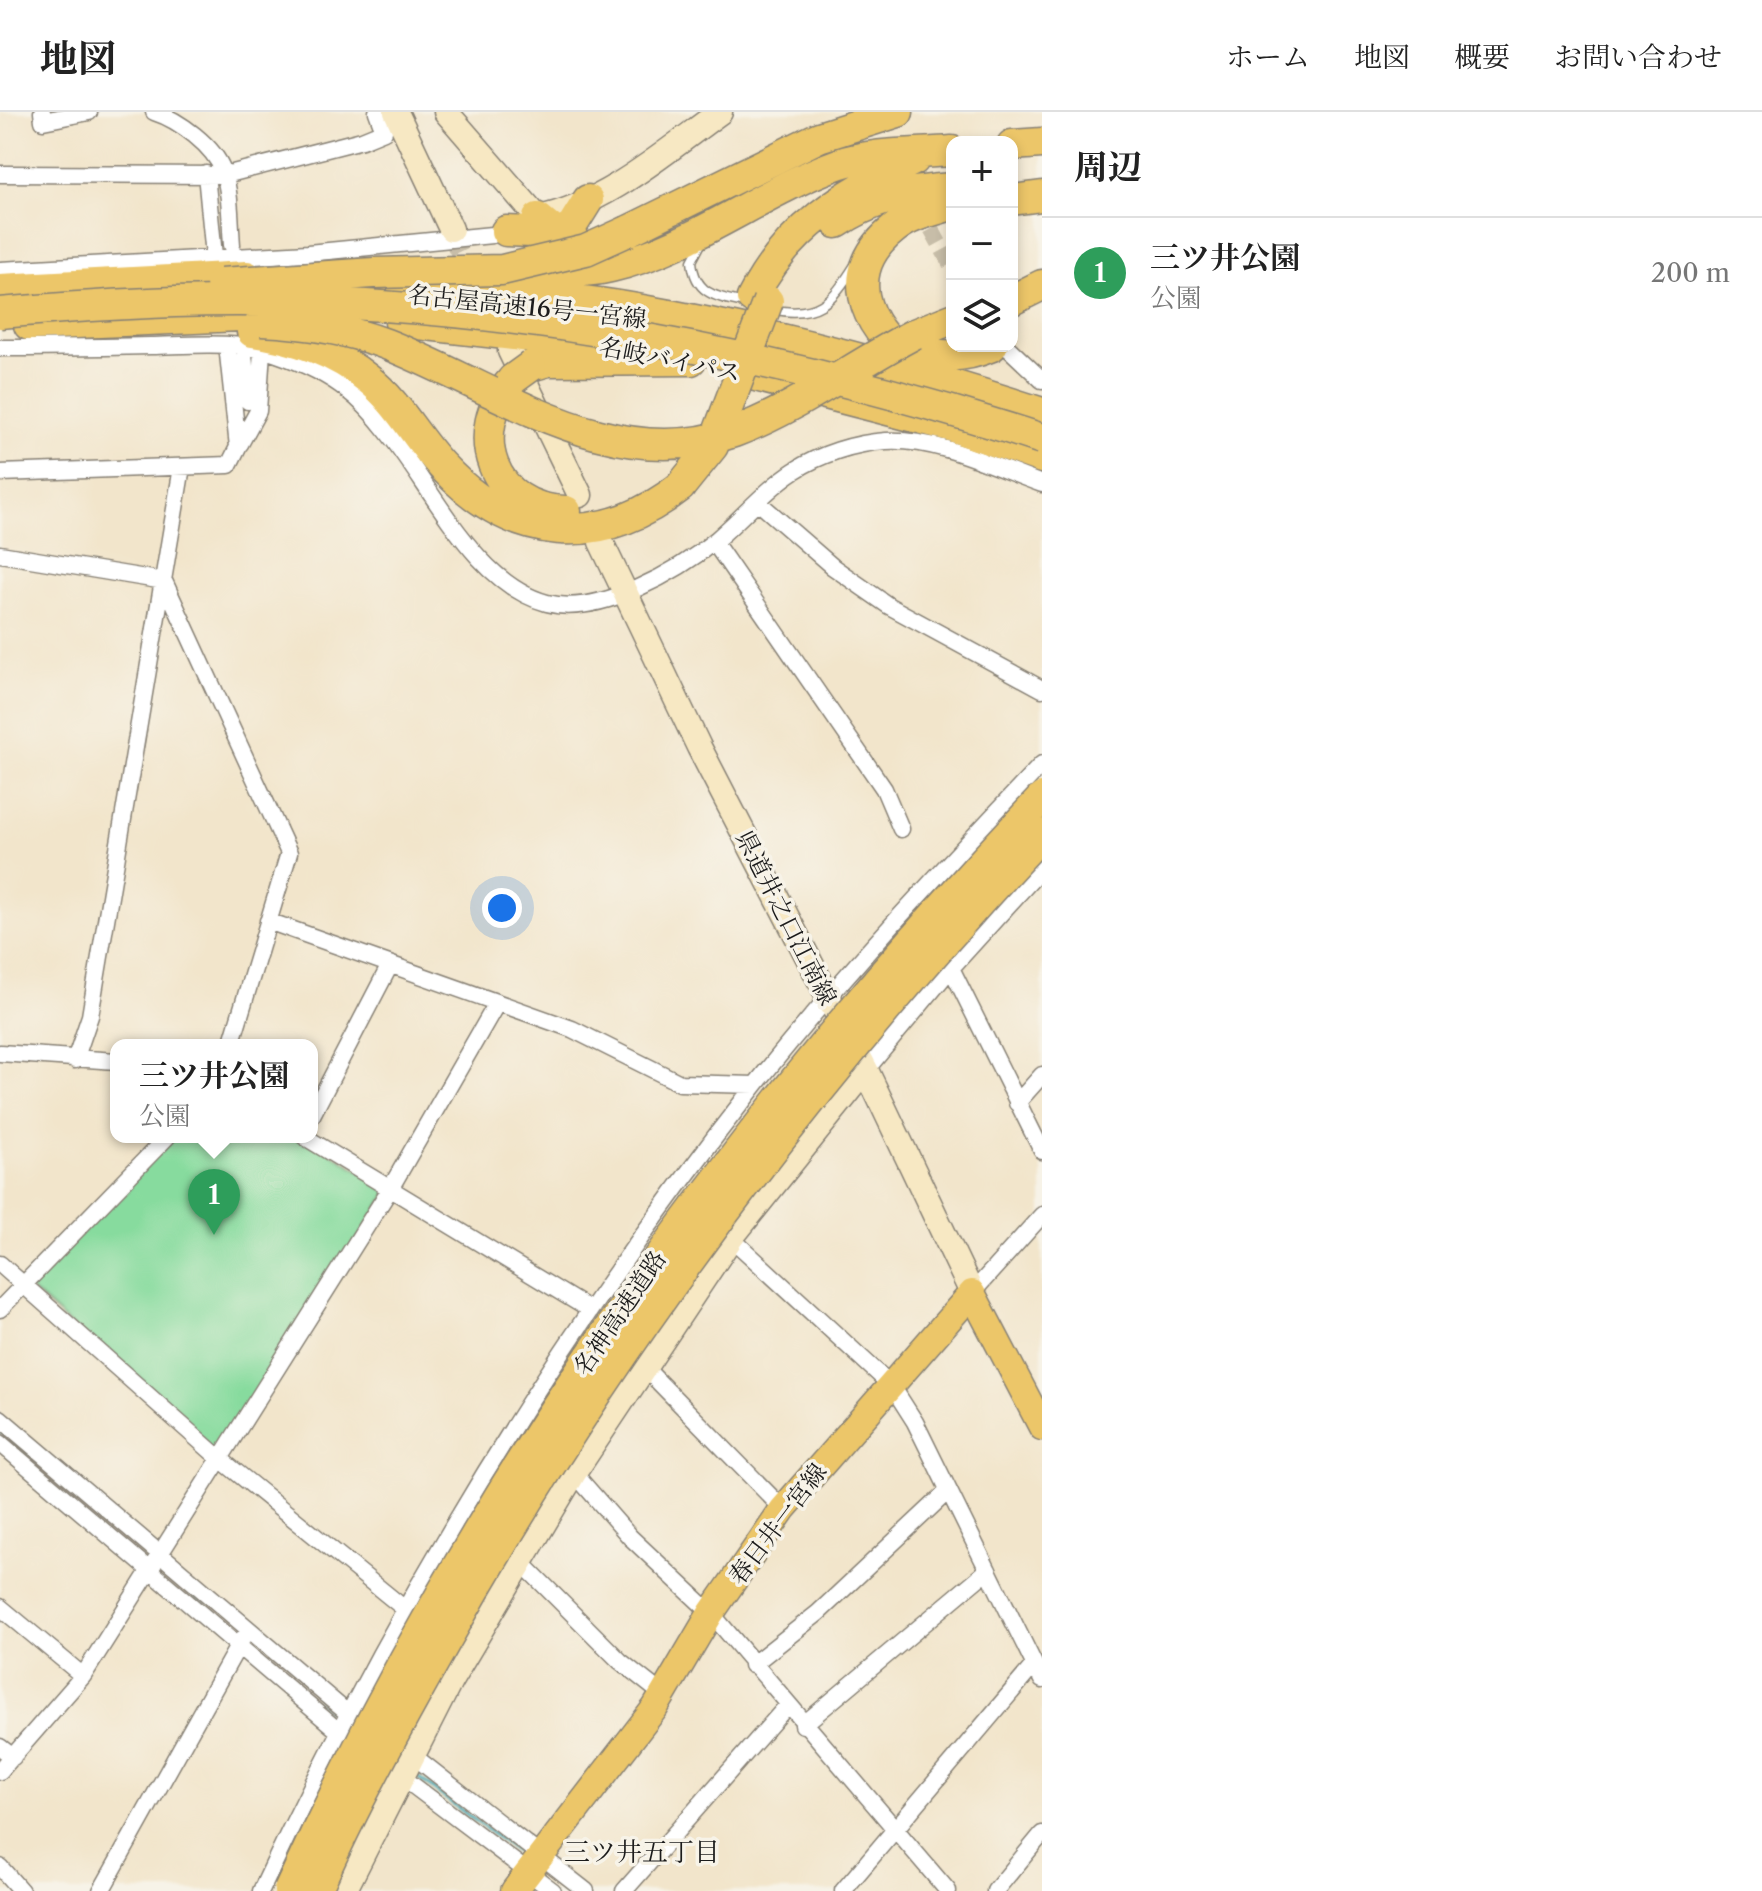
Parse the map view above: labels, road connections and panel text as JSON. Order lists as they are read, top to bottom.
{
  "streets": {
    "highway": ["名古屋高速16号一宮線", "名岐バイパス", "名神高速道路"],
    "main road": ["春日井一宮線"],
    "street": ["県道井之口江南線"]
  },
  "crossings": [
    ["名古屋高速16号一宮線", "名岐バイパス"],
    ["県道井之口江南線", "春日井一宮線"]
  ],
  "districts": ["三ツ井五丁目"],
  "page": {
    "header": "地図",
    "nav": [
      "ホーム",
      "地図",
      "概要",
      "お問い合わせ"
    ],
    "heading": "周辺",
    "map_buttons": ["+", "−"],
    "list": [
      {
        "mark": "1",
        "name": "三ツ井公園",
        "note": "公園",
        "value": "200 m"
      }
    ],
    "popup": ["三ツ井公園", "公園"],
    "pins": "1"
  }
}
